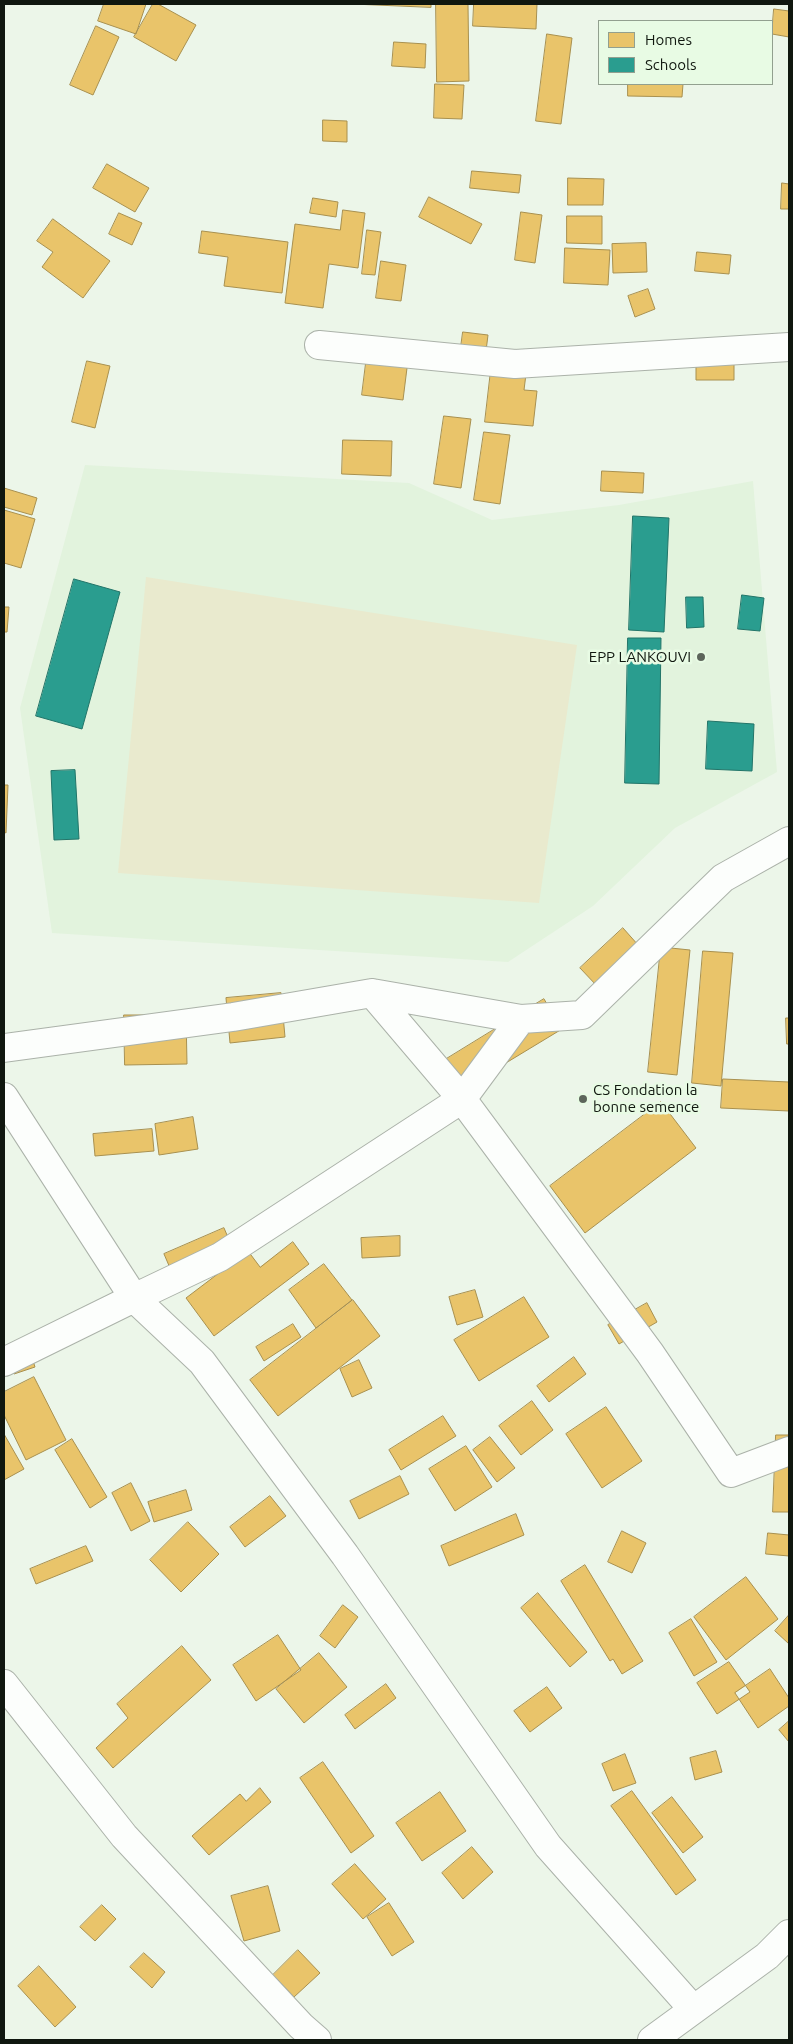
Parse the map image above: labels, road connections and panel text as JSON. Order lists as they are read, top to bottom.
{
  "places": ["EPP LANKOUVI", "CS Fondation la bonne semence"],
  "legend": ["Homes", "Schools"]
}
